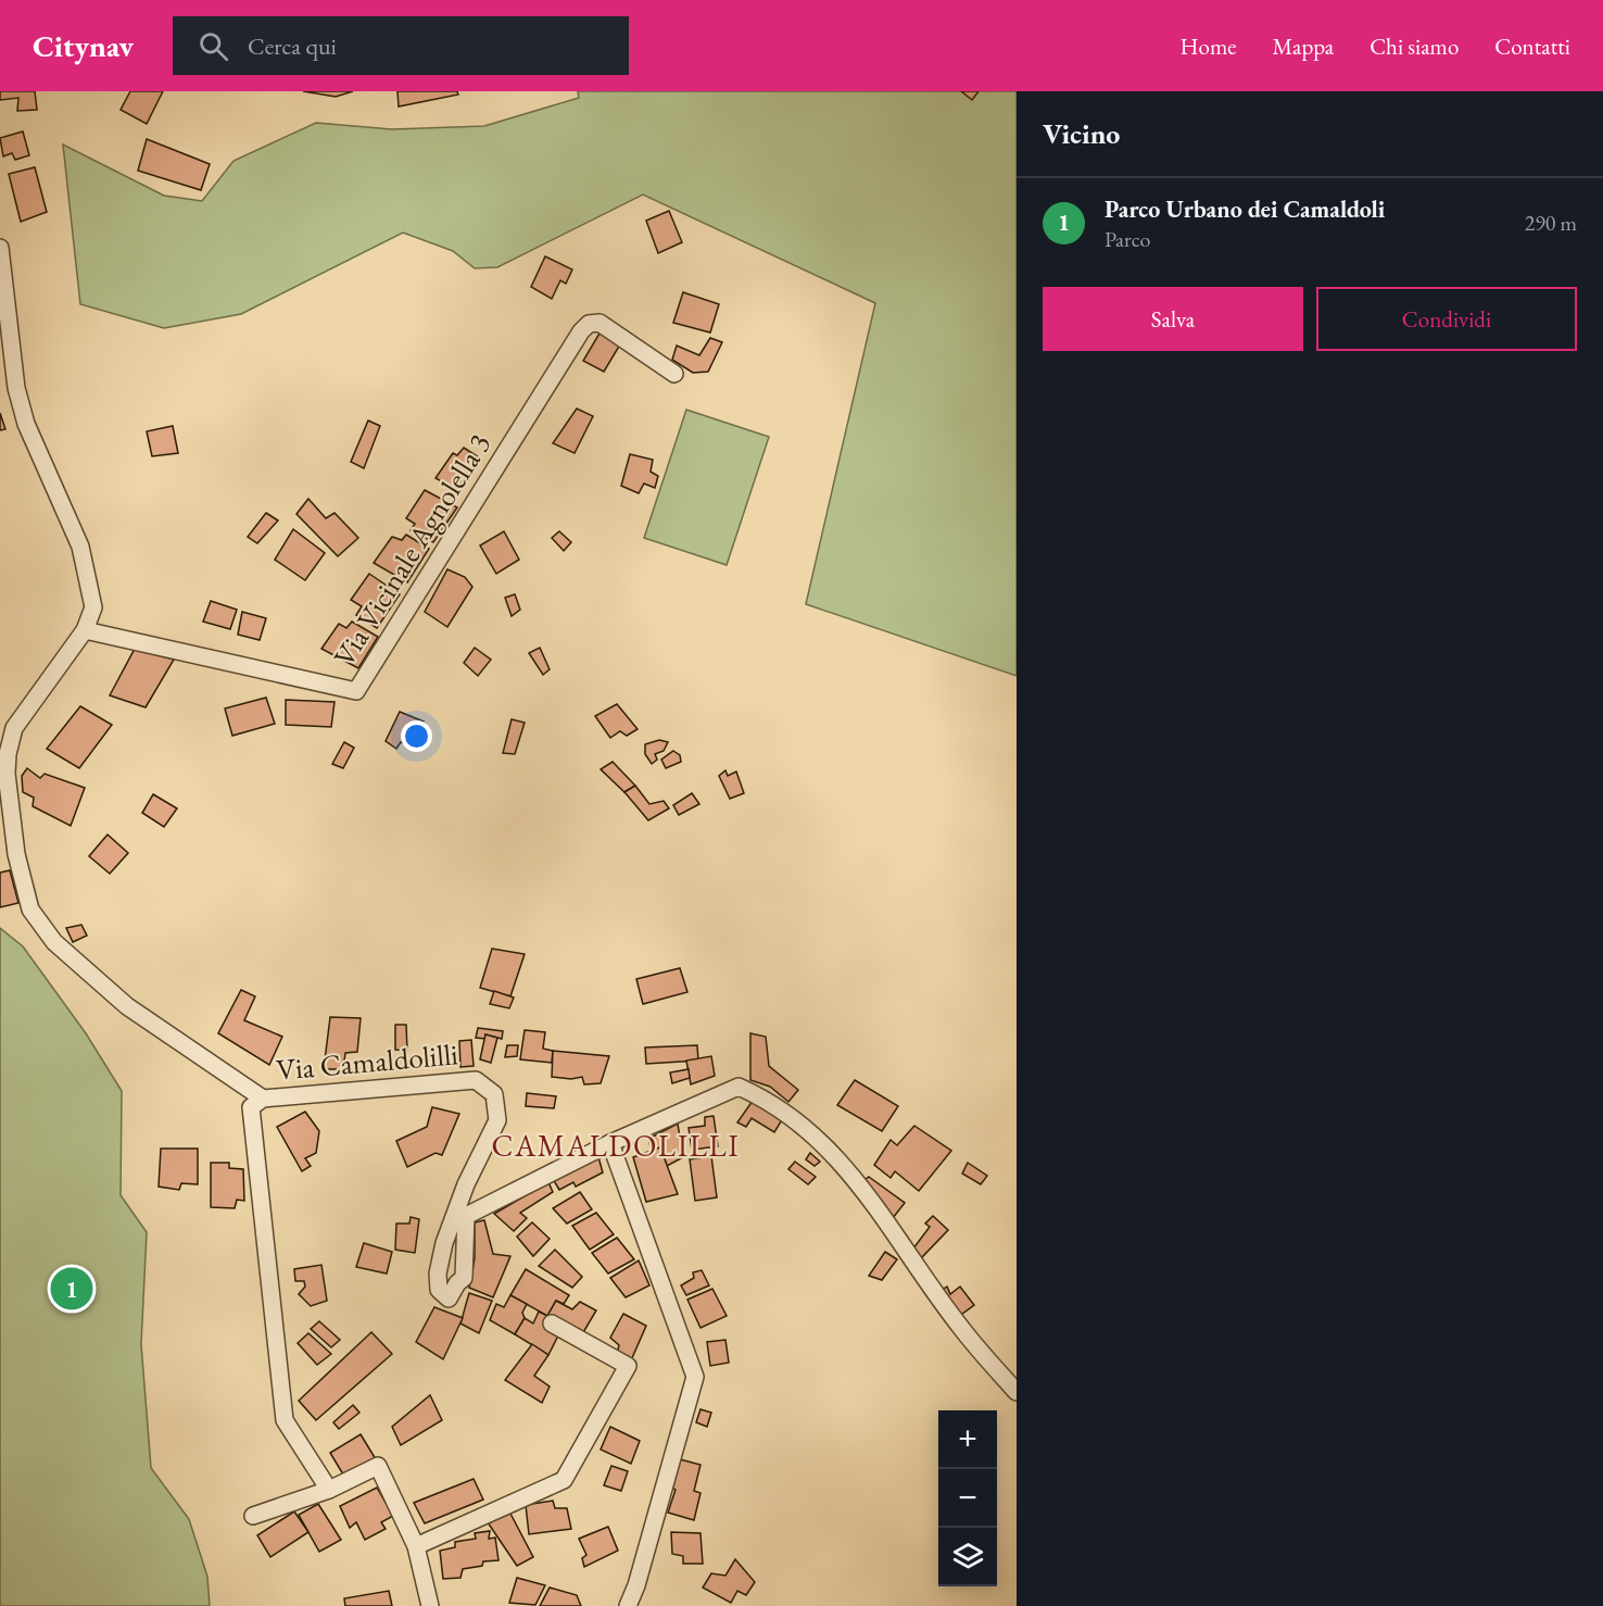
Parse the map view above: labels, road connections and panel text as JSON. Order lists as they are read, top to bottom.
{
  "streets": {
    "street": ["Via Vicinale Agnolella 3", "Via Camaldolilli"]
  },
  "districts": ["CAMALDOLILLI"],
  "page": {
    "header": "Citynav",
    "search": "Cerca qui",
    "nav": [
      "Home",
      "Mappa",
      "Chi siamo",
      "Contatti"
    ],
    "heading": "Vicino",
    "list": [
      {
        "mark": "1",
        "name": "Parco Urbano dei Camaldoli",
        "note": "Parco",
        "value": "290 m"
      }
    ],
    "buttons": ["Salva", "Condividi"],
    "pins": "1",
    "map_buttons": ["+", "−"]
  }
}
